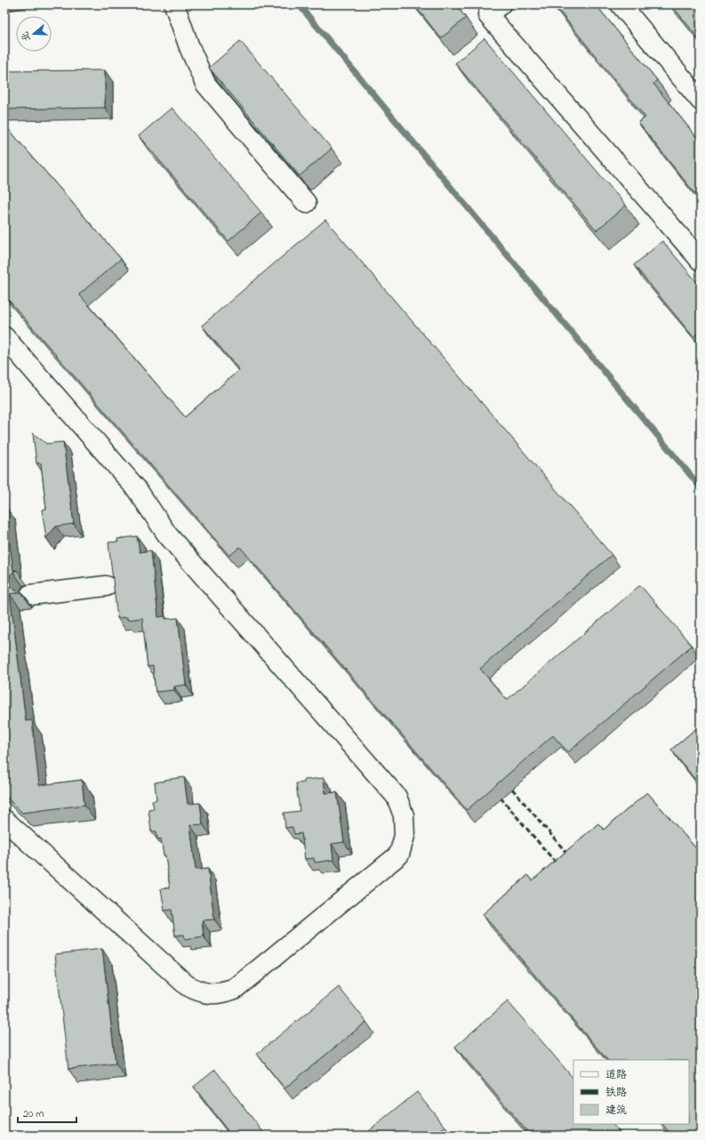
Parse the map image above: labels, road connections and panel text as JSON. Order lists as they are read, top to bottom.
{
  "legend": ["道路", "铁路", "建筑"],
  "scale_bar": "20 m",
  "north": "left"
}
